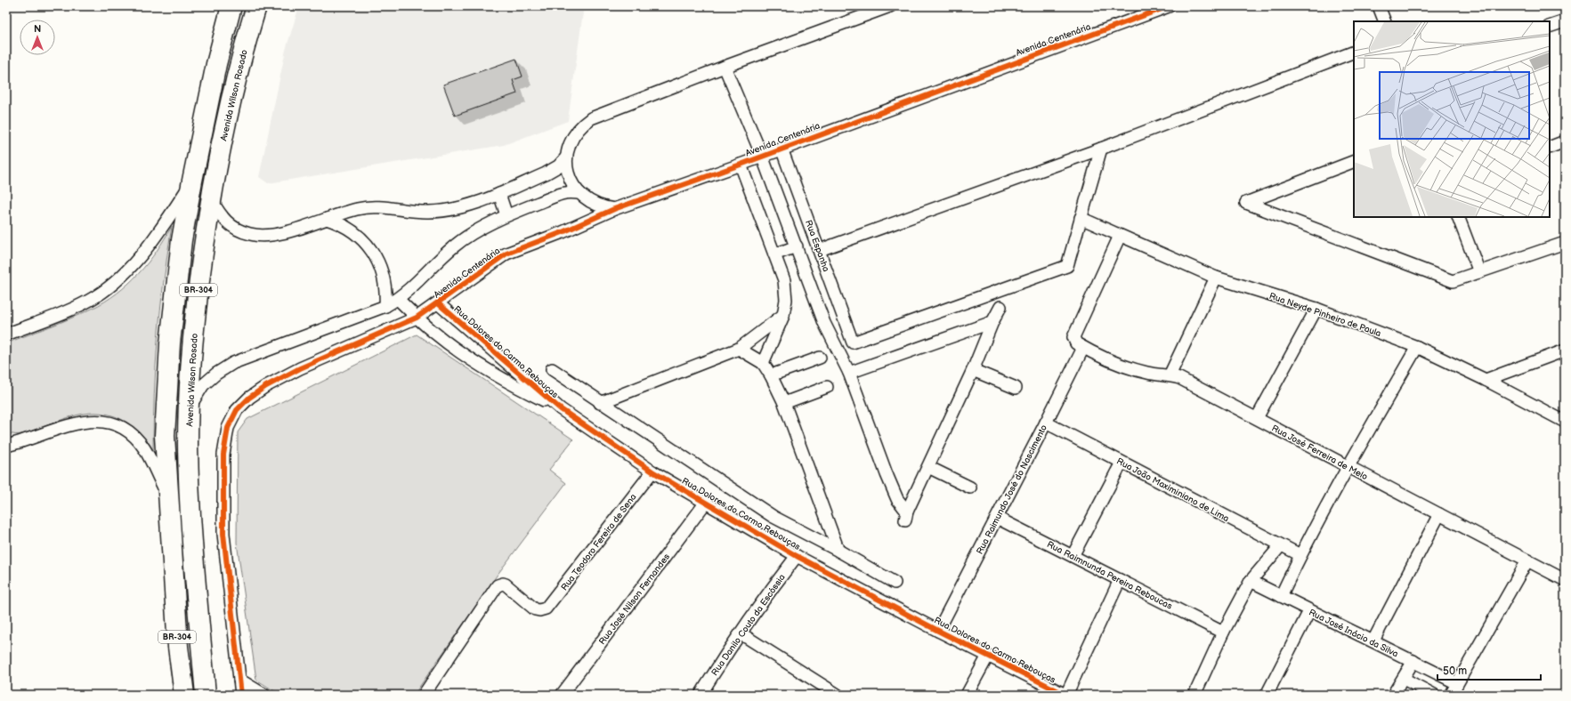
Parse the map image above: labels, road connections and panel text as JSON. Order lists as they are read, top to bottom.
{
  "streets": {
    "highway": ["Avenida Wilson Rosado", "BR-304"],
    "street": [
      "Avenida Centenária",
      "Rua Espanha",
      "Rua Neyde Pinheiro de Paula",
      "Rua Dolores do Carmo Rebouças",
      "Rua José Ferreira de Melo",
      "Rua Raimundo José do Nascimento",
      "Rua João Maximiniano de Lima",
      "Rua Teodoro Fereira de Sena",
      "Rua Raimnunda Pereira Reboucas",
      "Rua José Nilson Fernandes",
      "Rua Danilo Couto da Escóssia",
      "Rua José Inácio da Silva"
    ]
  },
  "crossings": [
    ["Avenida Centenária", "Rua Espanha"],
    ["Avenida Centenária", "Rua Dolores do Carmo Rebouças"],
    ["Rua Espanha", "Rua Neyde Pinheiro de Paula"],
    ["Rua Neyde Pinheiro de Paula", "Rua José Ferreira de Melo"],
    ["Rua Dolores do Carmo Rebouças", "Rua Raimundo José do Nascimento"],
    ["Rua Dolores do Carmo Rebouças", "Rua Teodoro Fereira de Sena"],
    ["Rua Dolores do Carmo Rebouças", "Rua José Nilson Fernandes"],
    ["Rua Dolores do Carmo Rebouças", "Rua Danilo Couto da Escóssia"],
    ["Rua José Ferreira de Melo", "Rua Raimundo José do Nascimento"],
    ["Rua Raimundo José do Nascimento", "Rua João Maximiniano de Lima"],
    ["Rua Raimundo José do Nascimento", "Rua Raimnunda Pereira Reboucas"]
  ],
  "scale_bar": "50 m",
  "north": "top"
}
